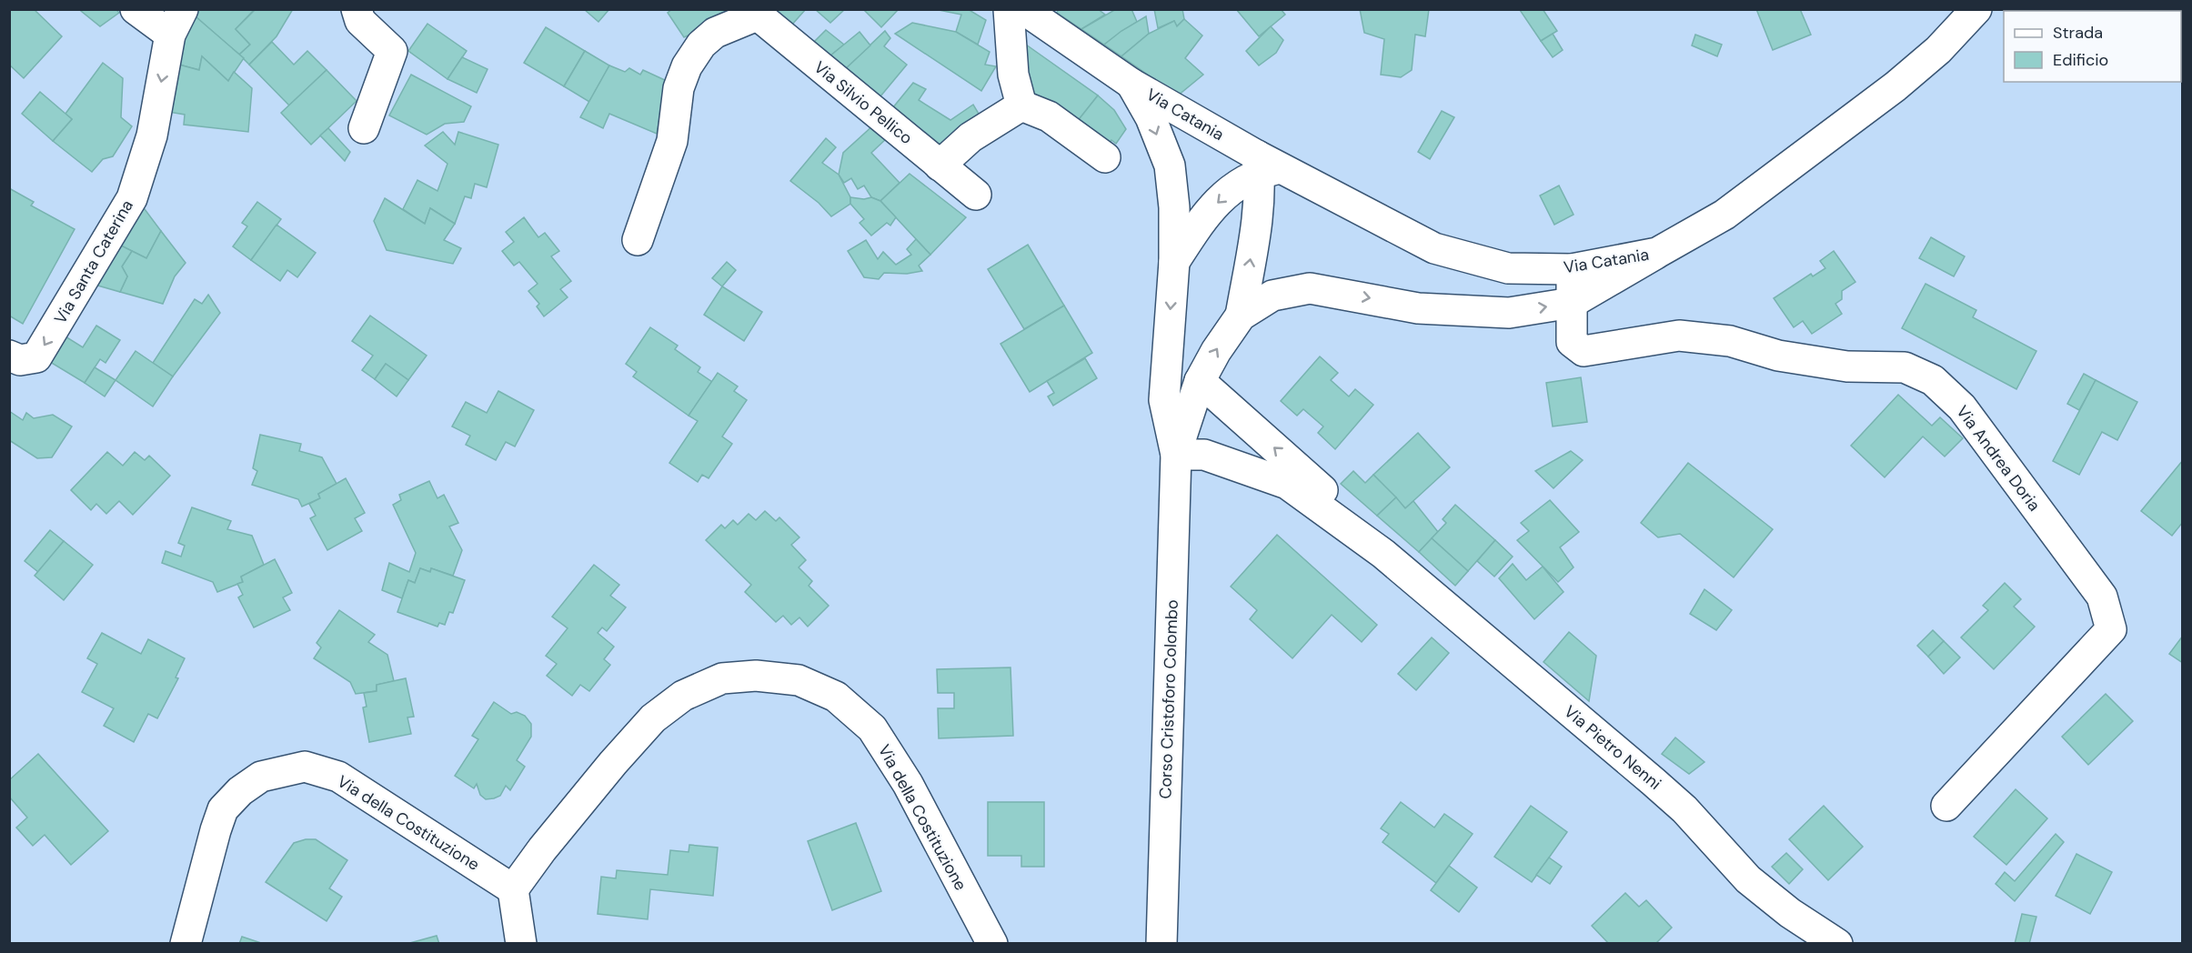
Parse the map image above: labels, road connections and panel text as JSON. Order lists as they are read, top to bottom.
{
  "streets": {
    "street": [
      "Via Silvio Pellico",
      "Via Catania",
      "Via Santa Caterina",
      "Via Andrea Doria",
      "Corso Cristoforo Colombo",
      "Via Pietro Nenni",
      "Via della Costituzione"
    ]
  },
  "crossings": [
    ["Via Catania", "Via Andrea Doria"]
  ],
  "one_way": ["Via Santa Caterina"],
  "legend": ["Strada", "Edificio"]
}
